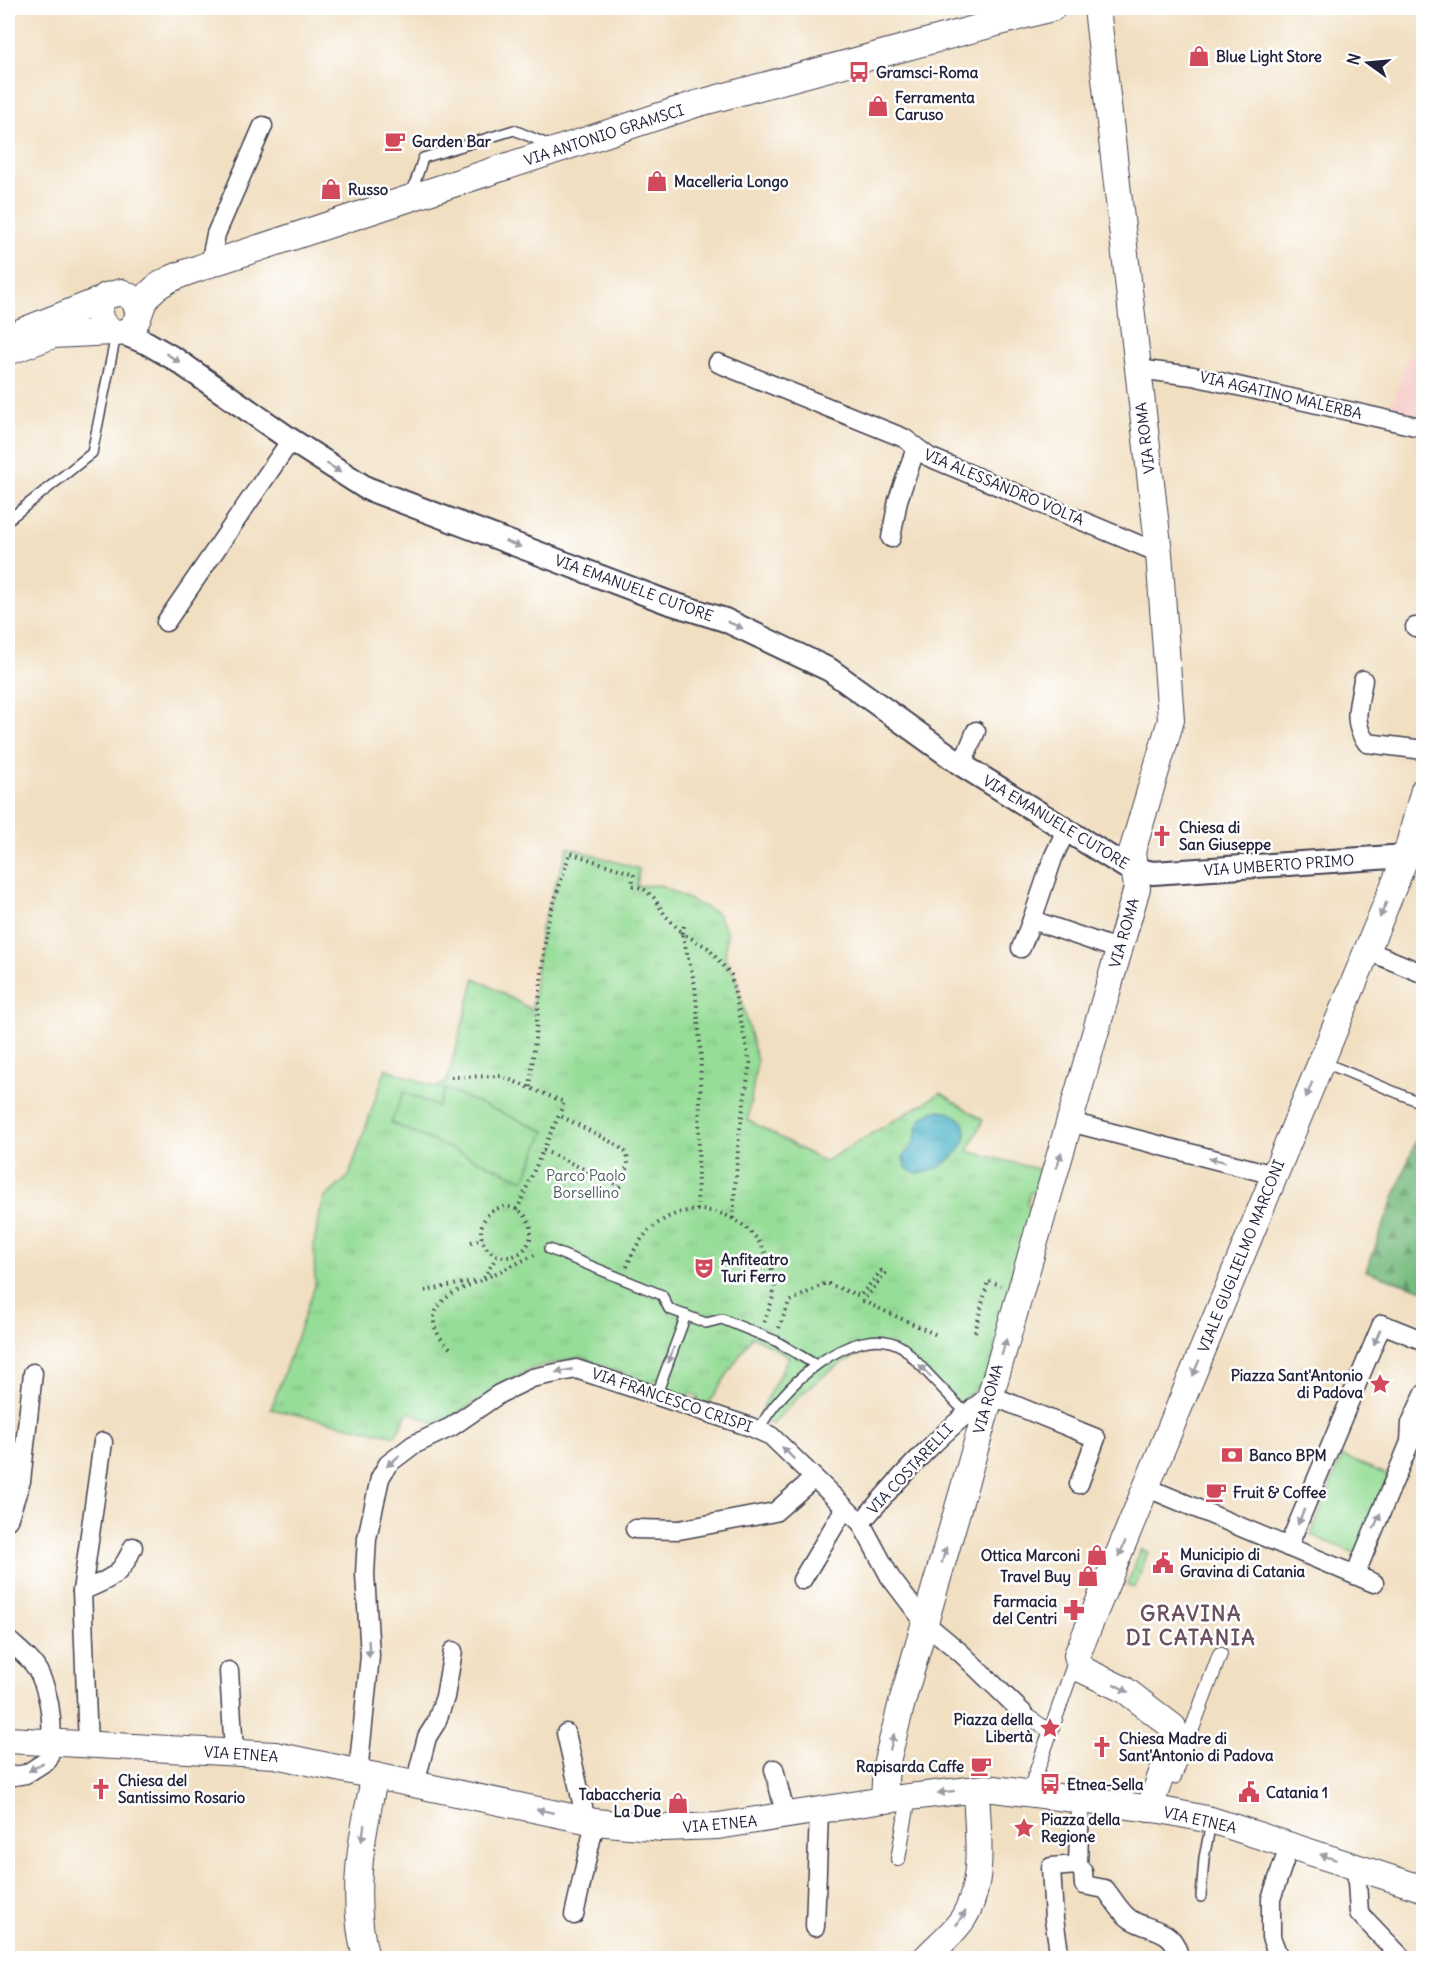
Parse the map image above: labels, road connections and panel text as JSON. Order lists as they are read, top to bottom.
{
  "streets": {
    "main road": [
      "VIA ANTONIO GRAMSCI",
      "VIA ROMA",
      "VIALE GUGLIELMO MARCONI",
      "VIA ETNEA"
    ],
    "street": [
      "VIA AGATINO MALERBA",
      "VIA ALESSANDRO VOLTA",
      "VIA EMANUELE CUTORE",
      "VIA UMBERTO PRIMO",
      "VIA FRANCESCO CRISPI",
      "VIA COSTARELLI"
    ]
  },
  "crossings": [
    ["VIA AGATINO MALERBA", "VIA ROMA"],
    ["VIA ROMA", "VIA ALESSANDRO VOLTA"],
    ["VIA ROMA", "VIA EMANUELE CUTORE"],
    ["VIA ROMA", "VIA UMBERTO PRIMO"],
    ["VIA ROMA", "VIA FRANCESCO CRISPI"],
    ["VIA ROMA", "VIA COSTARELLI"],
    ["VIA ROMA", "VIA ETNEA"],
    ["VIA EMANUELE CUTORE", "VIA UMBERTO PRIMO"],
    ["VIA UMBERTO PRIMO", "VIALE GUGLIELMO MARCONI"],
    ["VIA FRANCESCO CRISPI", "VIA COSTARELLI"],
    ["VIA FRANCESCO CRISPI", "VIA ETNEA"]
  ],
  "one_way": ["VIA ROMA", "VIA EMANUELE CUTORE", "VIALE GUGLIELMO MARCONI"],
  "districts": ["GRAVINA DI CATANIA"],
  "parks": ["Parco Paolo Borsellino"],
  "places": {
    "shop": [
      "Blue Light Store",
      "Ferramenta Caruso",
      "Macelleria Longo",
      "Russo",
      "Ottica Marconi",
      "Travel Buy",
      "Tabaccheria La Due"
    ],
    "bus stop": ["Gramsci-Roma", "Etnea-Sella"],
    "cafe": ["Garden Bar", "Fruit & Coffee", "Rapisarda Caffe"],
    "church": ["Chiesa di San Giuseppe", "Chiesa Madre di Sant'Antonio di Padova", "Chiesa del Santissimo Rosario"],
    "theatre": ["Anfiteatro Turi Ferro"],
    "place": ["Piazza Sant'Antonio di Padova", "Piazza della Libertà", "Piazza della Regione"],
    "bank": ["Banco BPM"],
    "public building": ["Municipio di Gravina di Catania", "Catania 1"],
    "pharmacy": ["Farmacia del Centri"]
  },
  "north": "left"
}
